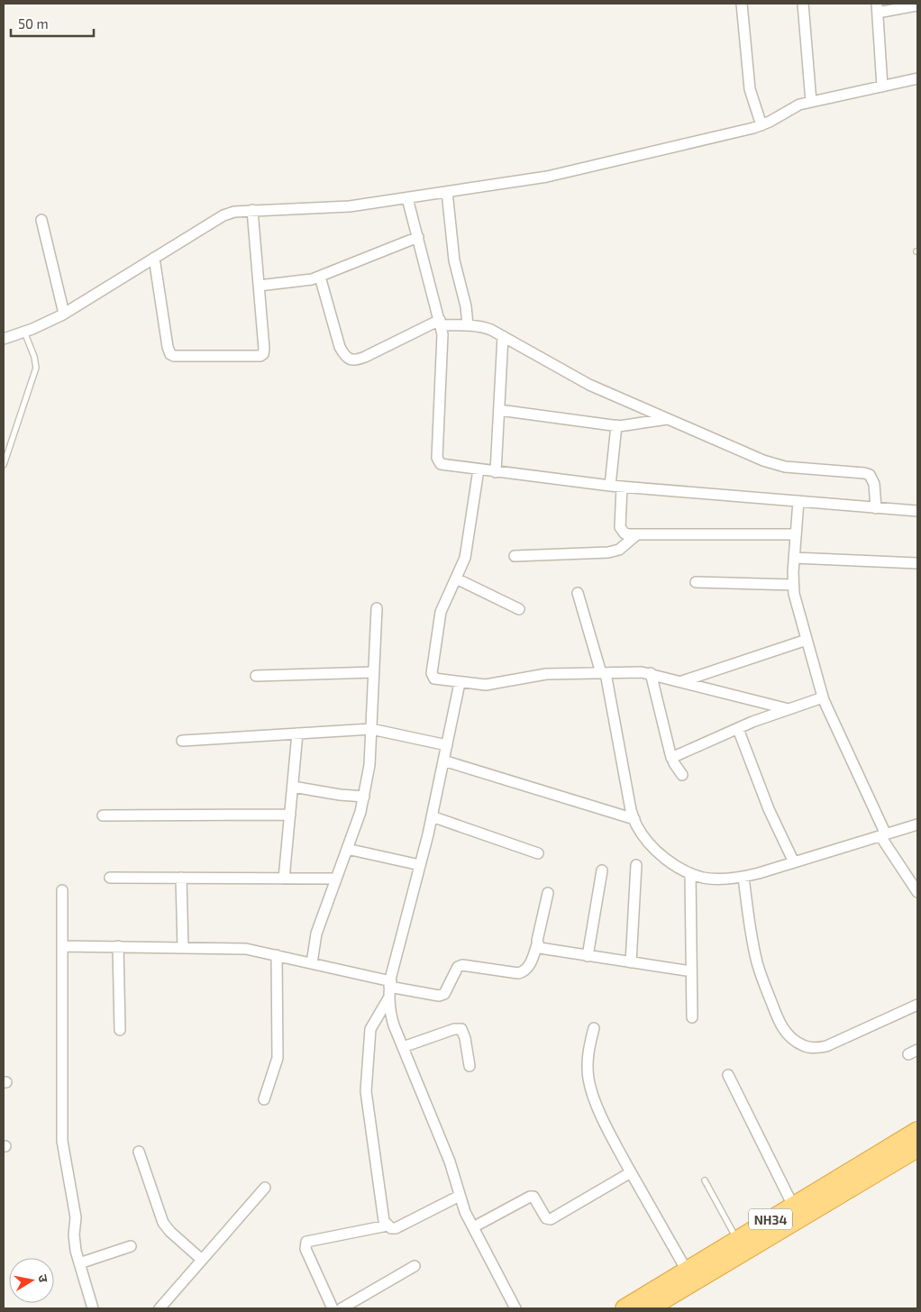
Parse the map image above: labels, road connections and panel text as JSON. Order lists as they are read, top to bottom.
{
  "streets": {
    "highway": ["NH34"]
  },
  "scale_bar": "50 m",
  "north": "right"
}
